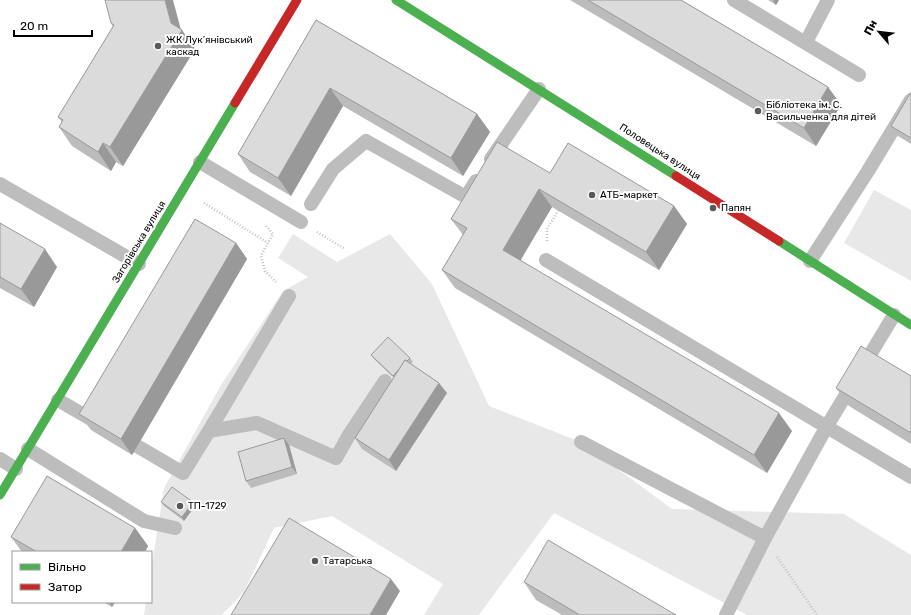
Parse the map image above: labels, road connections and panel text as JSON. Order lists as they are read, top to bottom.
{
  "streets": {
    "street": ["Половецька вулиця", "Загорівська вулиця"]
  },
  "places": [
    "ЖК Лук’янівський каскад",
    "Бібліотека ім. С. Васильченка для дітей",
    "АТБ-маркет",
    "Папян",
    "ТП-1729",
    "Татарська"
  ],
  "legend": ["Вільно", "Затор"],
  "scale_bar": "20 m",
  "north": "top left"
}
